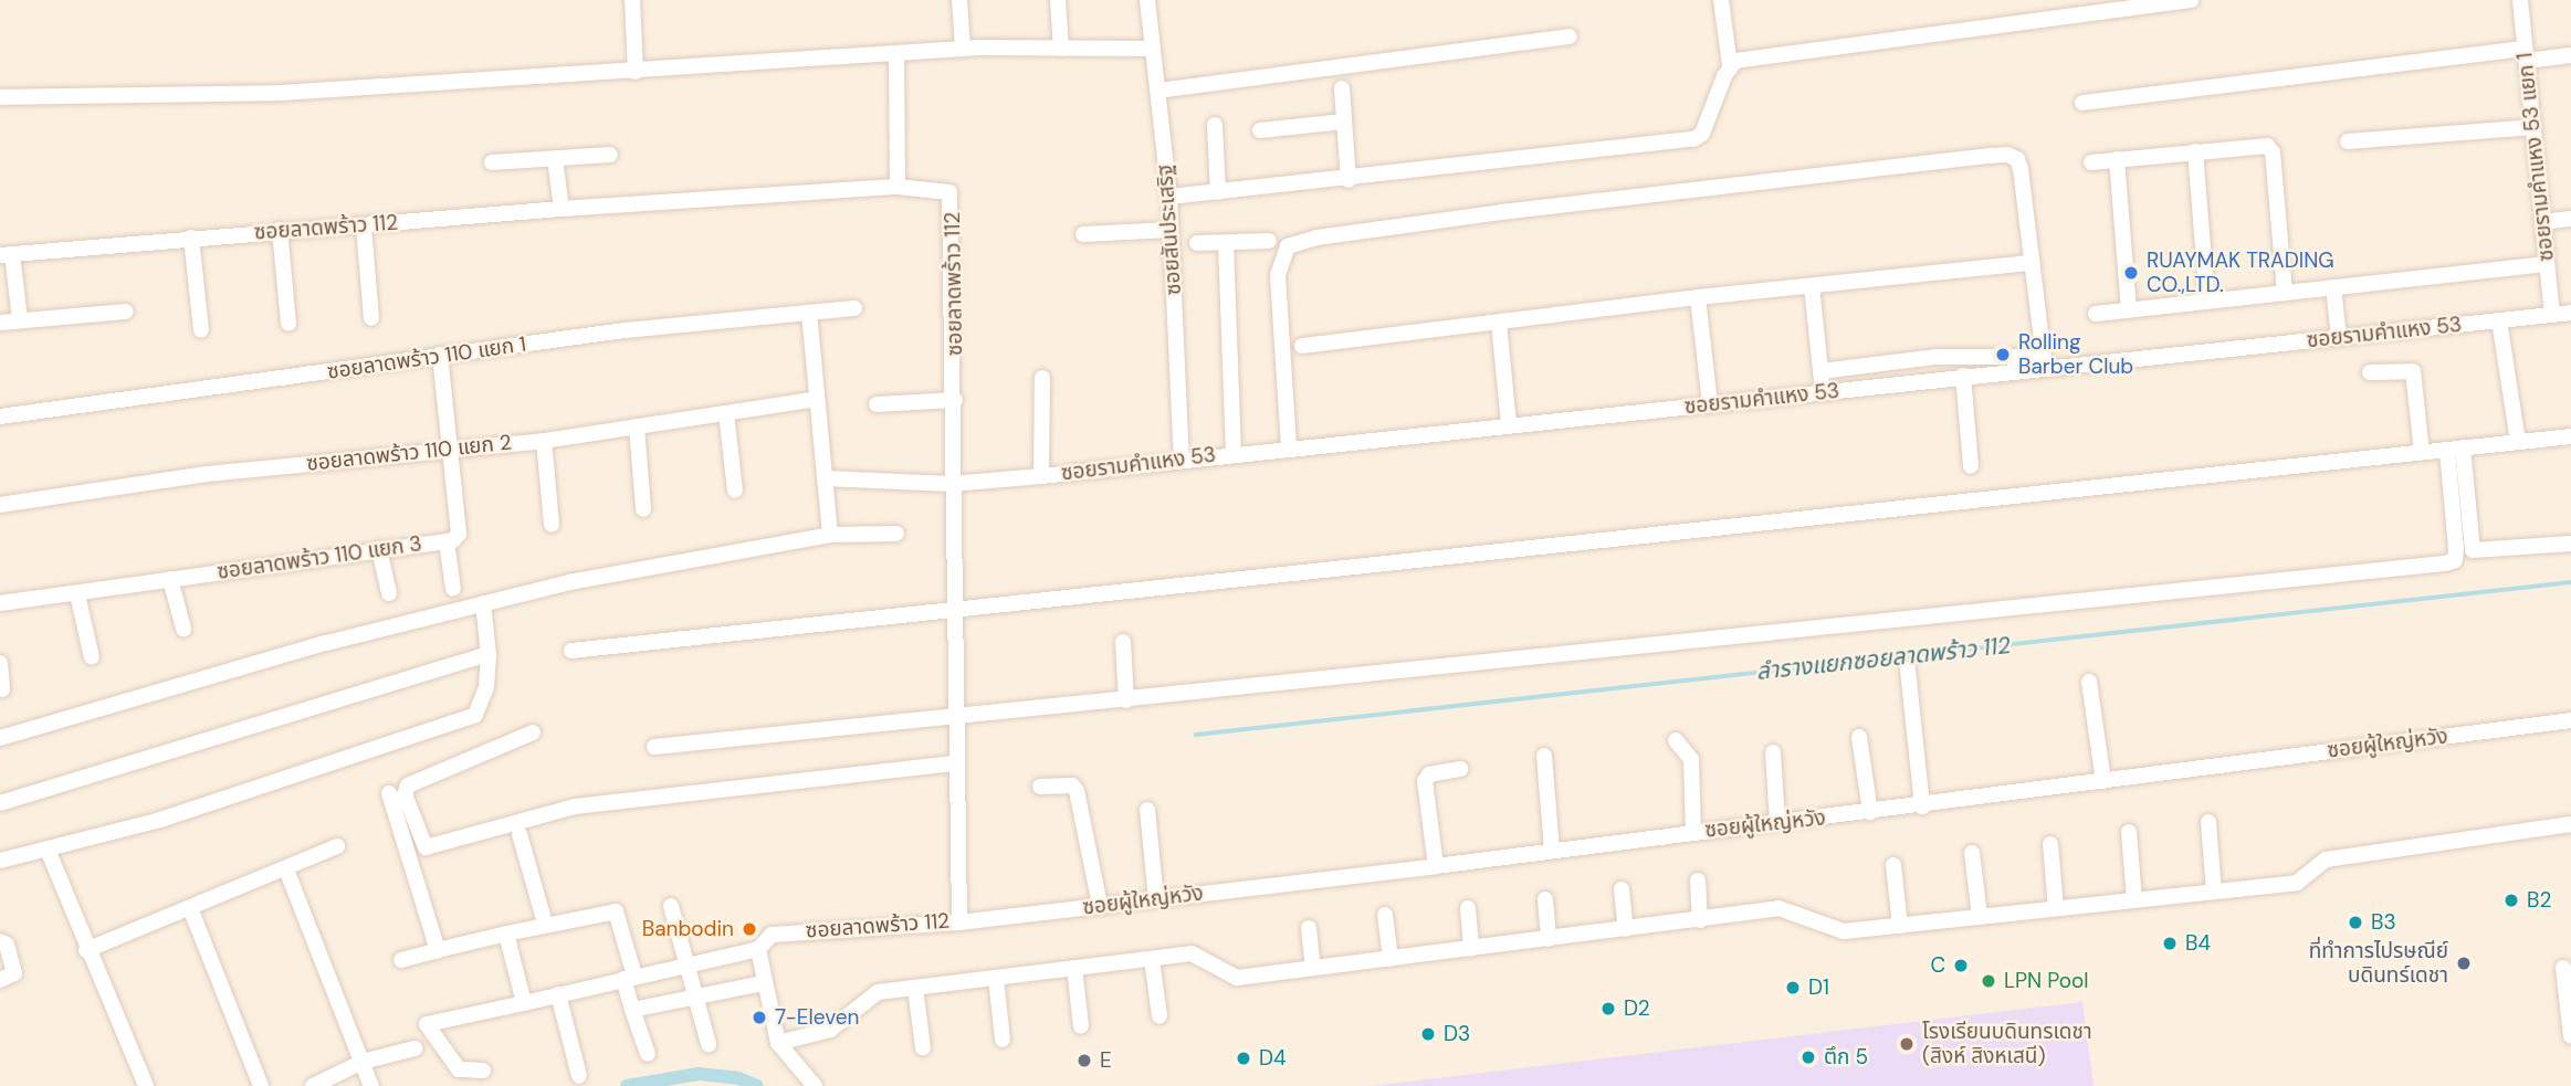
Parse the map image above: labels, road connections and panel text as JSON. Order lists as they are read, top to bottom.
{
  "streets": {
    "street": [
      "ซอยรามคำแหง 53 แยก 1",
      "ซอยลาดพร้าว 112",
      "ซอยสันประเสริฐ",
      "ซอยรามคำแหง 53",
      "ซอยลาดพร้าว 110 แยก 1",
      "ซอยลาดพร้าว 110 แยก 2",
      "ซอยลาดพร้าว 110 แยก 3",
      "ซอยผู้ใหญ่หวัง"
    ]
  },
  "crossings": [
    ["ซอยรามคำแหง 53 แยก 1", "ซอยรามคำแหง 53"],
    ["ซอยลาดพร้าว 112", "ซอยรามคำแหง 53"],
    ["ซอยลาดพร้าว 112", "ซอยผู้ใหญ่หวัง"],
    ["ซอยสันประเสริฐ", "ซอยรามคำแหง 53"],
    ["ซอยลาดพร้าว 110 แยก 1", "ซอยลาดพร้าว 110 แยก 3"],
    ["ซอยลาดพร้าว 110 แยก 2", "ซอยลาดพร้าว 110 แยก 3"]
  ],
  "water": ["ลำรางแยกซอยลาดพร้าว 112"],
  "places": [
    "RUAYMAK TRADING CO.,LTD.",
    "Rolling Barber Club",
    "B2",
    "B3",
    "Banbodin",
    "B4",
    "ที่ทำการไปรษณีย์ บดินทร์เดชา",
    "C",
    "LPN Pool",
    "D1",
    "D2",
    "7-Eleven",
    "D3",
    "โรงเรียนบดินทรเดชา (สิงห์ สิงหเสนี)",
    "ตึก 5",
    "D4",
    "E"
  ]
}
